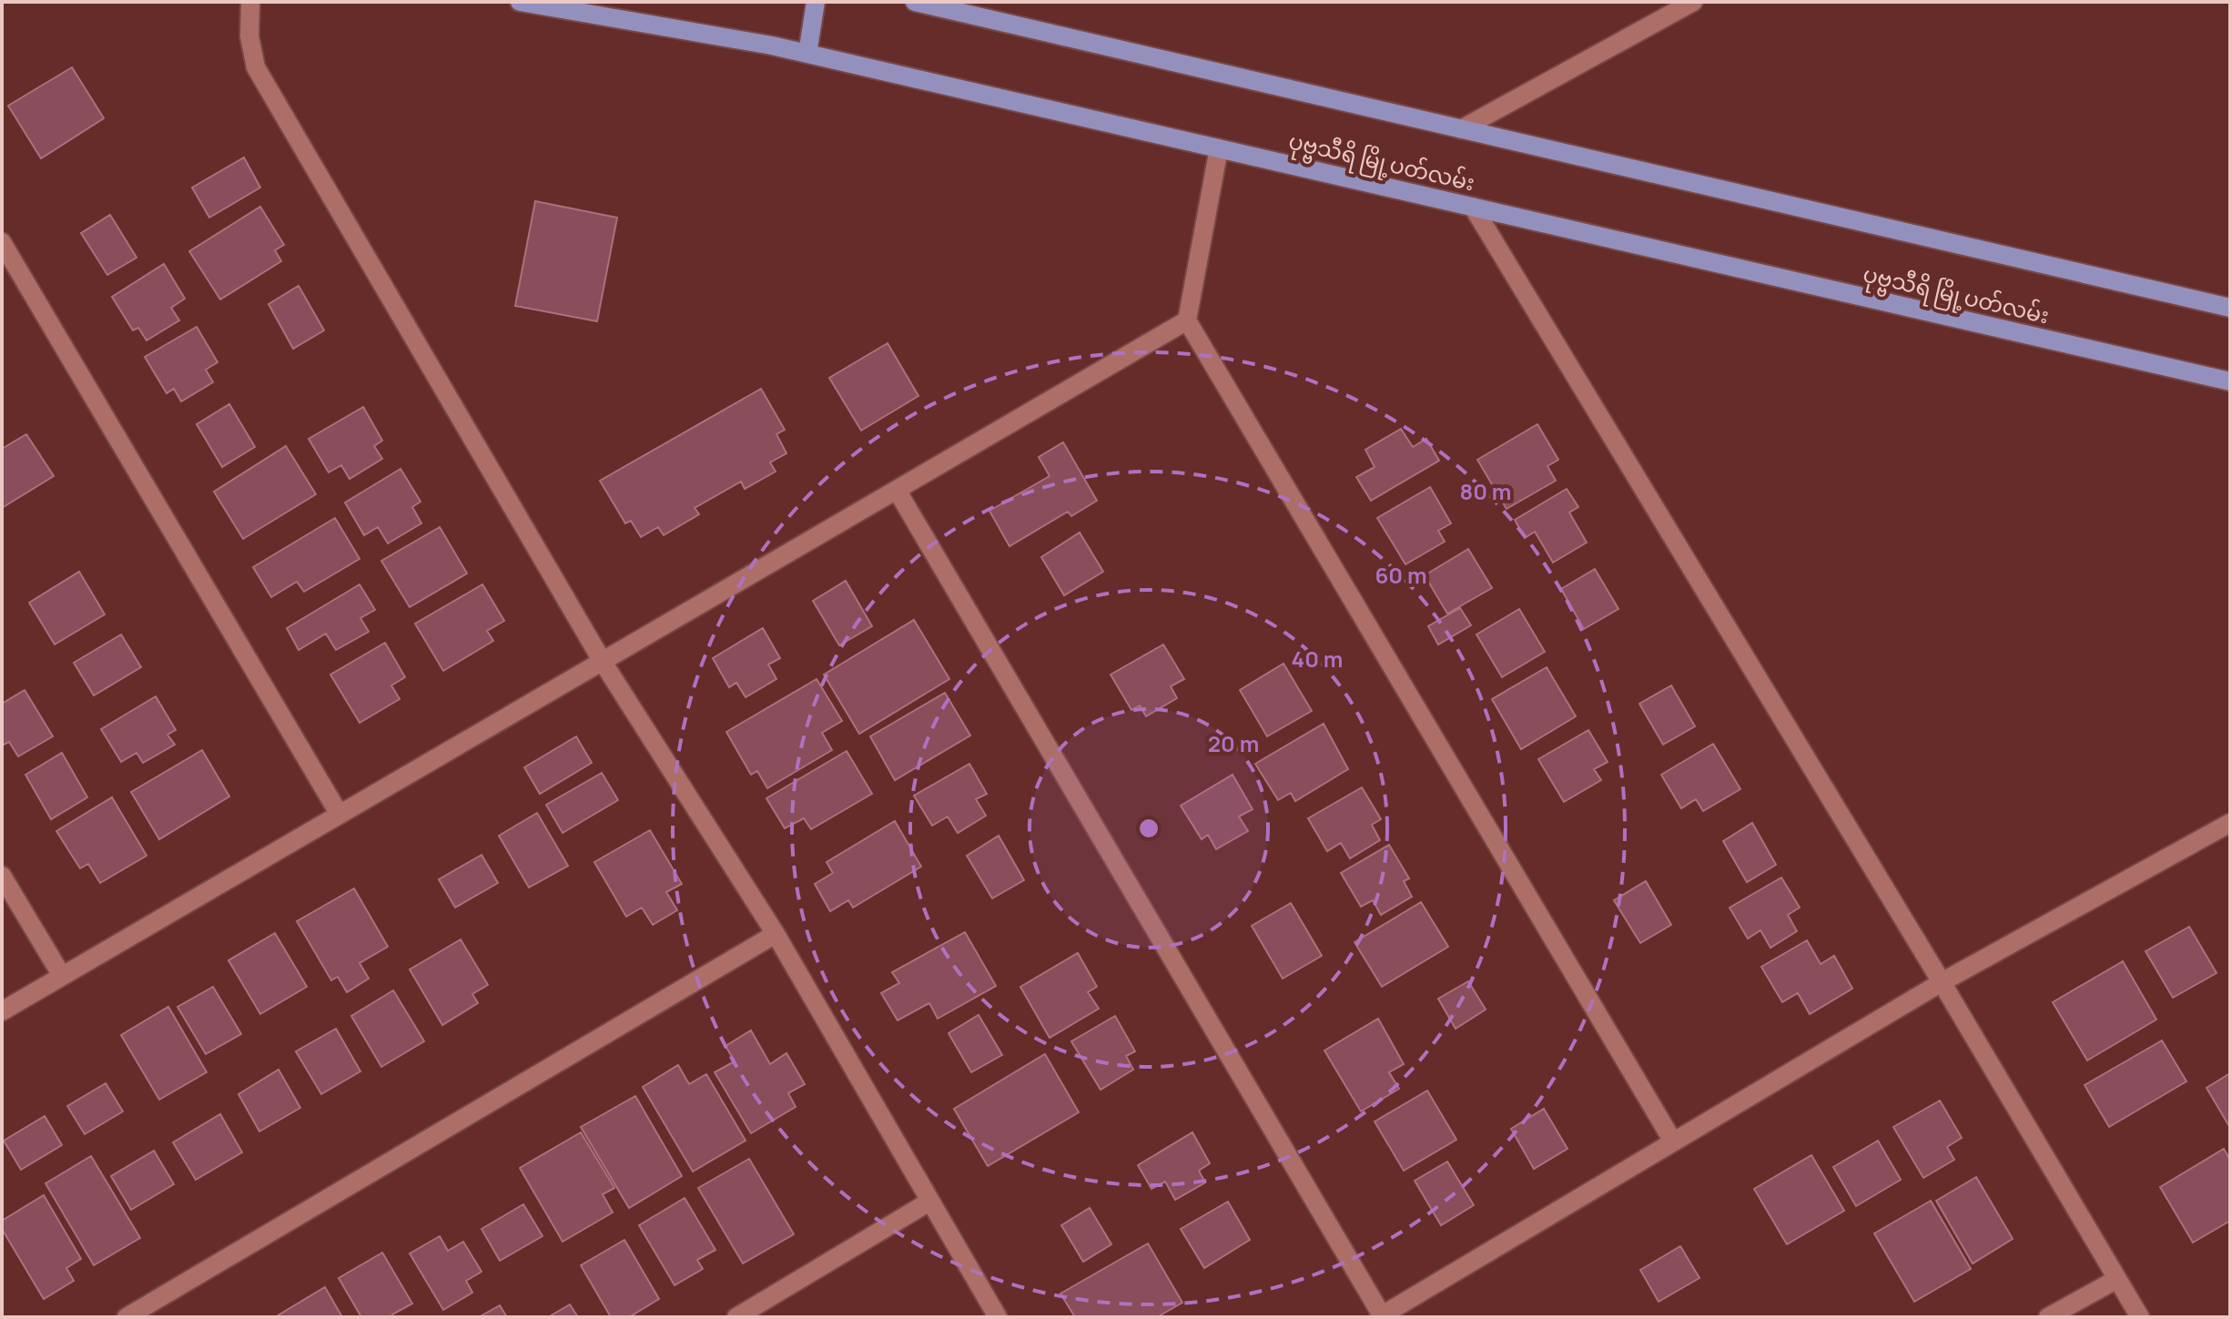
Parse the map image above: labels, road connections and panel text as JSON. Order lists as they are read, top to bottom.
{
  "streets": {
    "main road": ["ပုဗ္ဗသီရိ မြို့ပတ်လမ်း"]
  },
  "rings": [
    "80 m",
    "60 m",
    "40 m",
    "20 m"
  ]
}
